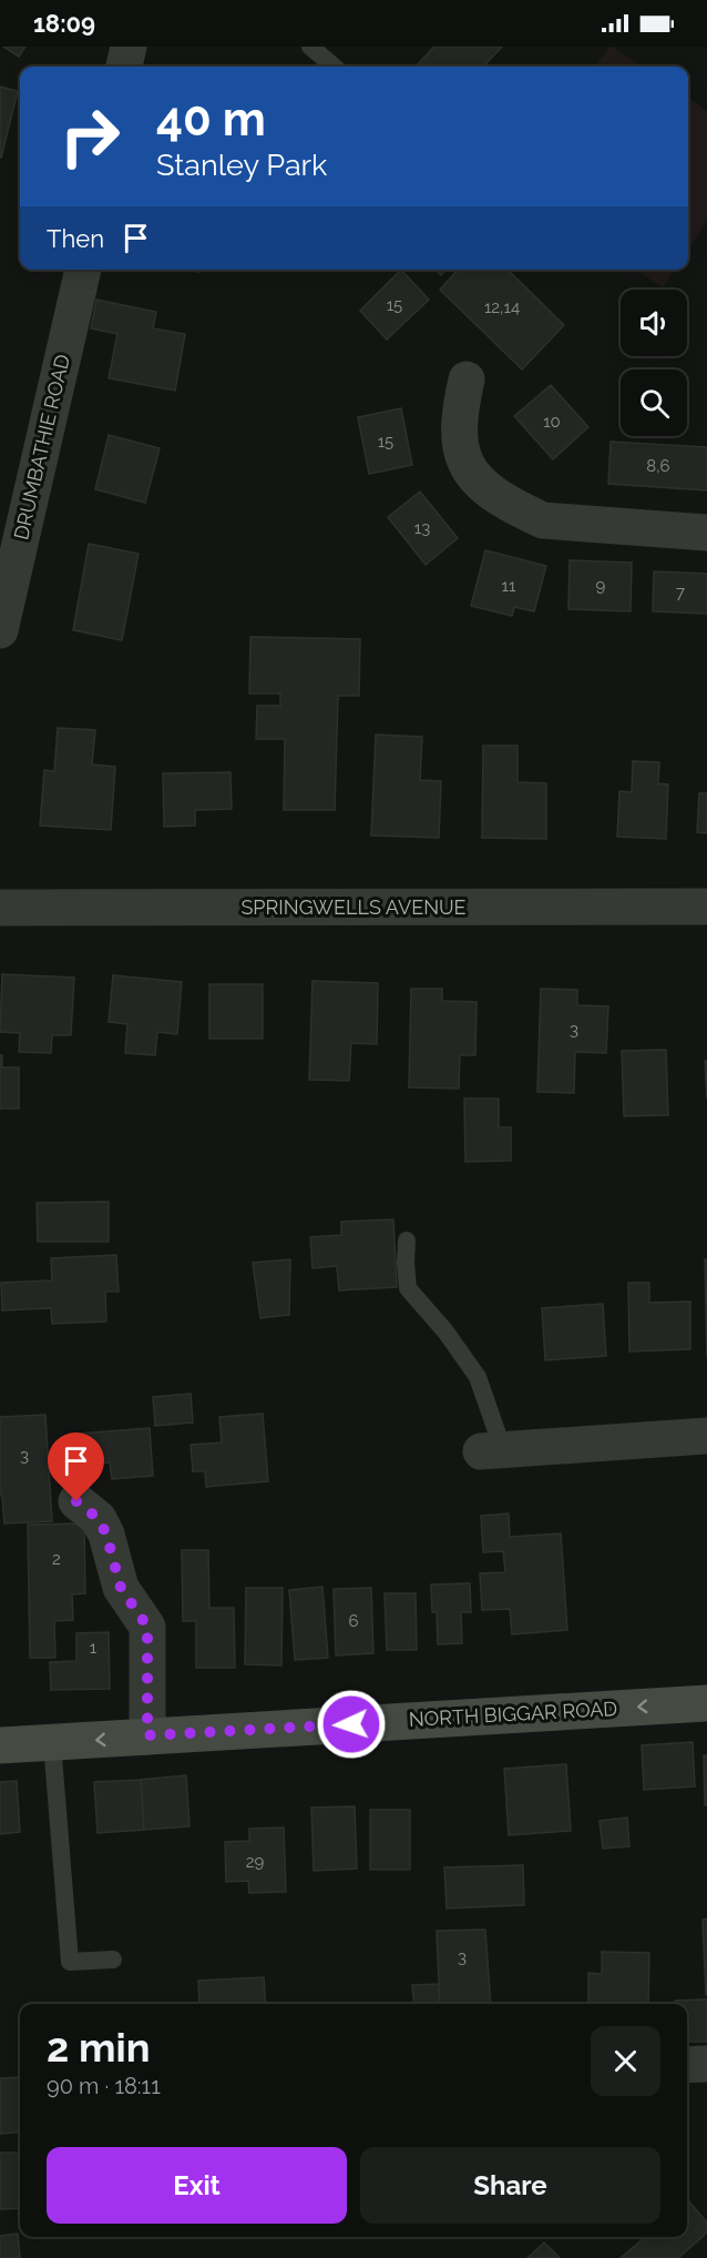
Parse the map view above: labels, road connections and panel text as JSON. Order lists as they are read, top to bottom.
{
  "streets": {
    "main road": ["NORTH BIGGAR ROAD"],
    "street": ["DRUMBATHIE ROAD", "SPRINGWELLS AVENUE"]
  },
  "one_way": ["NORTH BIGGAR ROAD"],
  "house_numbers": [
    "15",
    "12,14",
    "10",
    "15",
    "8,6",
    "13",
    "11",
    "9",
    "7",
    "3",
    "3",
    "2",
    "6",
    "1",
    "29",
    "3"
  ],
  "page": {
    "status": "18:09",
    "turn": ["40 m", "Stanley Park"],
    "then": "Then",
    "heading": ["2 min", "90 m · 18:11"],
    "buttons": ["Exit", "Share"]
  }
}
